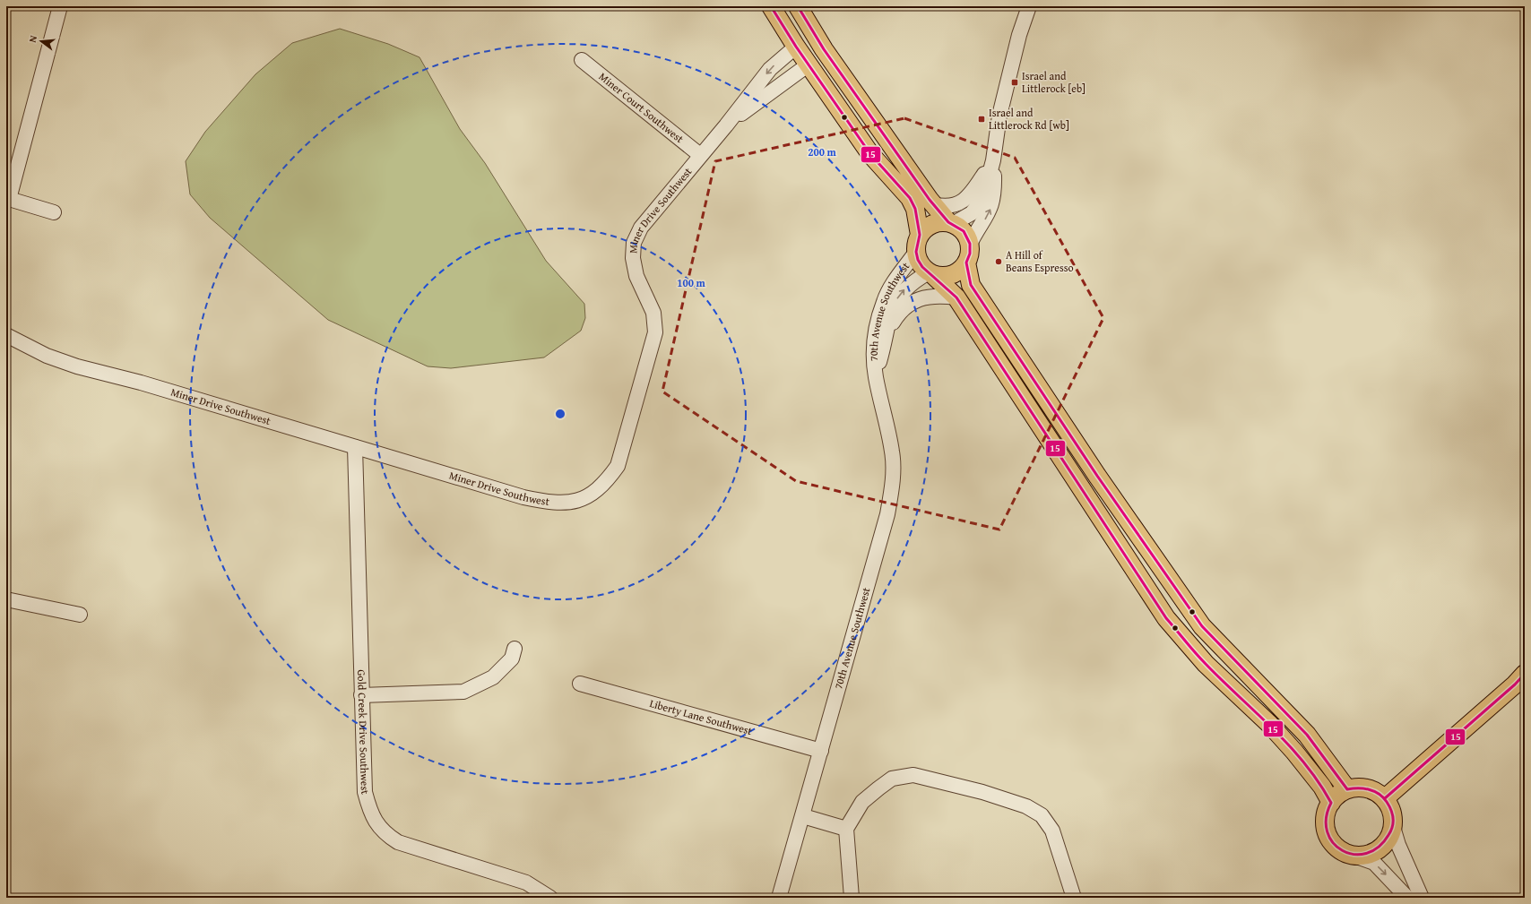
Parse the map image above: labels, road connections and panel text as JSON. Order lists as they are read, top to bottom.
{
  "streets": {
    "street": [
      "Miner Court Southwest",
      "Miner Drive Southwest",
      "70th Avenue Southwest",
      "Liberty Lane Southwest",
      "Gold Creek Drive Southwest"
    ]
  },
  "crossings": [
    ["Miner Court Southwest", "Miner Drive Southwest"],
    ["Miner Drive Southwest", "Gold Creek Drive Southwest"],
    ["70th Avenue Southwest", "Liberty Lane Southwest"]
  ],
  "places": {
    "transit": ["Israel and Littlerock [eb]", "Israel and Littlerock Rd [wb]"],
    "other": ["A Hill of Beans Espresso"]
  },
  "lines": ["transit line 15"],
  "north": "left",
  "rings": ["200 m", "100 m"]
}
